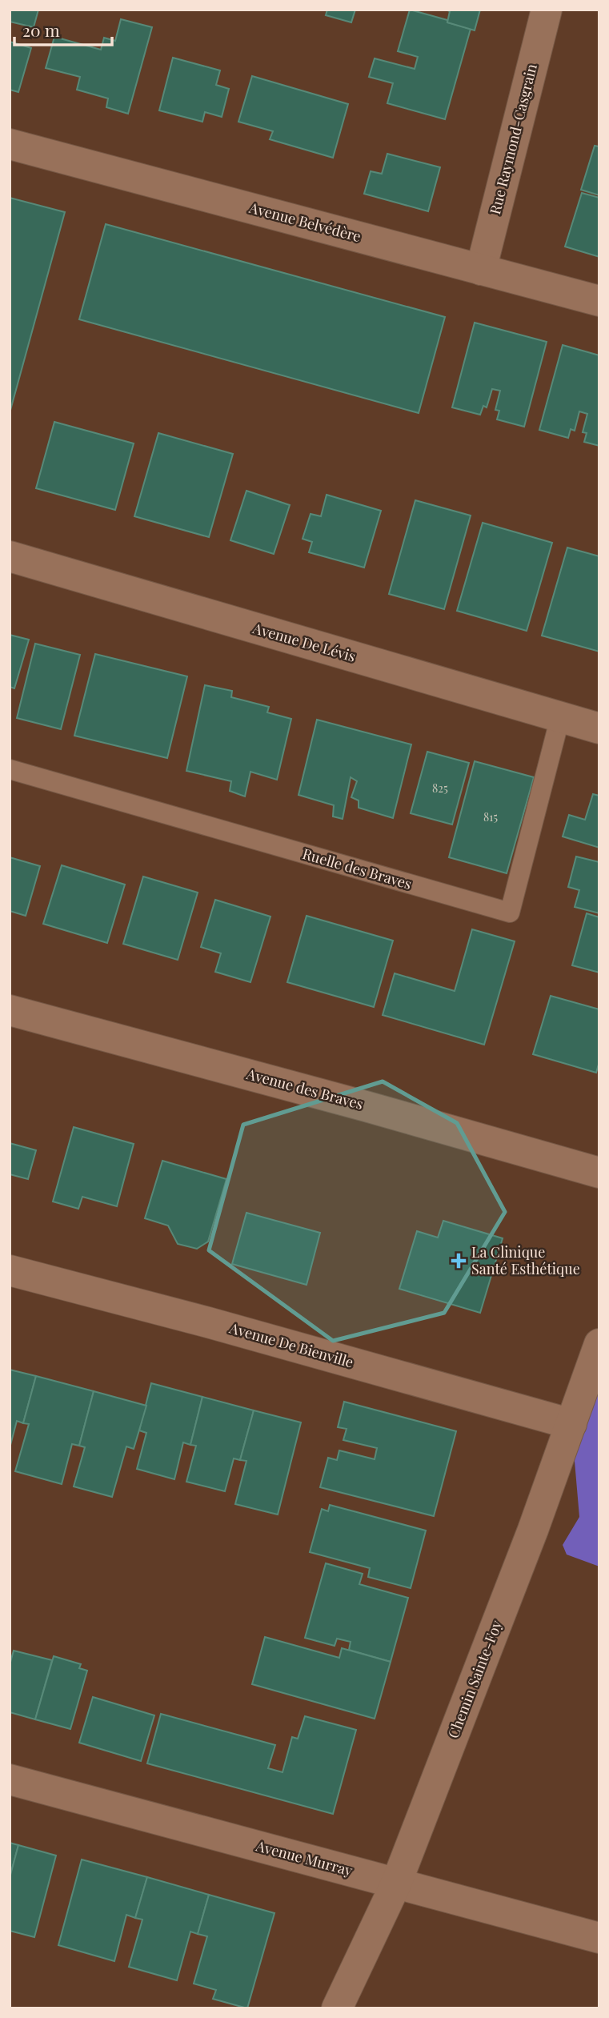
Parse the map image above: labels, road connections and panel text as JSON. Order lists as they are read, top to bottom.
{
  "streets": {
    "street": [
      "Rue Raymond-Casgrain",
      "Avenue Belvédère",
      "Avenue De Lévis",
      "Avenue des Braves",
      "Avenue De Bienville",
      "Chemin Sainte-Foy",
      "Avenue Murray"
    ],
    "lane": ["Ruelle des Braves"]
  },
  "crossings": [
    ["Rue Raymond-Casgrain", "Avenue Belvédère"],
    ["Avenue De Lévis", "Ruelle des Braves"],
    ["Avenue De Bienville", "Chemin Sainte-Foy"],
    ["Chemin Sainte-Foy", "Avenue Murray"]
  ],
  "places": {
    "health": ["La Clinique Santé Esthétique"]
  },
  "house_numbers": ["825", "815"],
  "scale_bar": "20 m"
}
